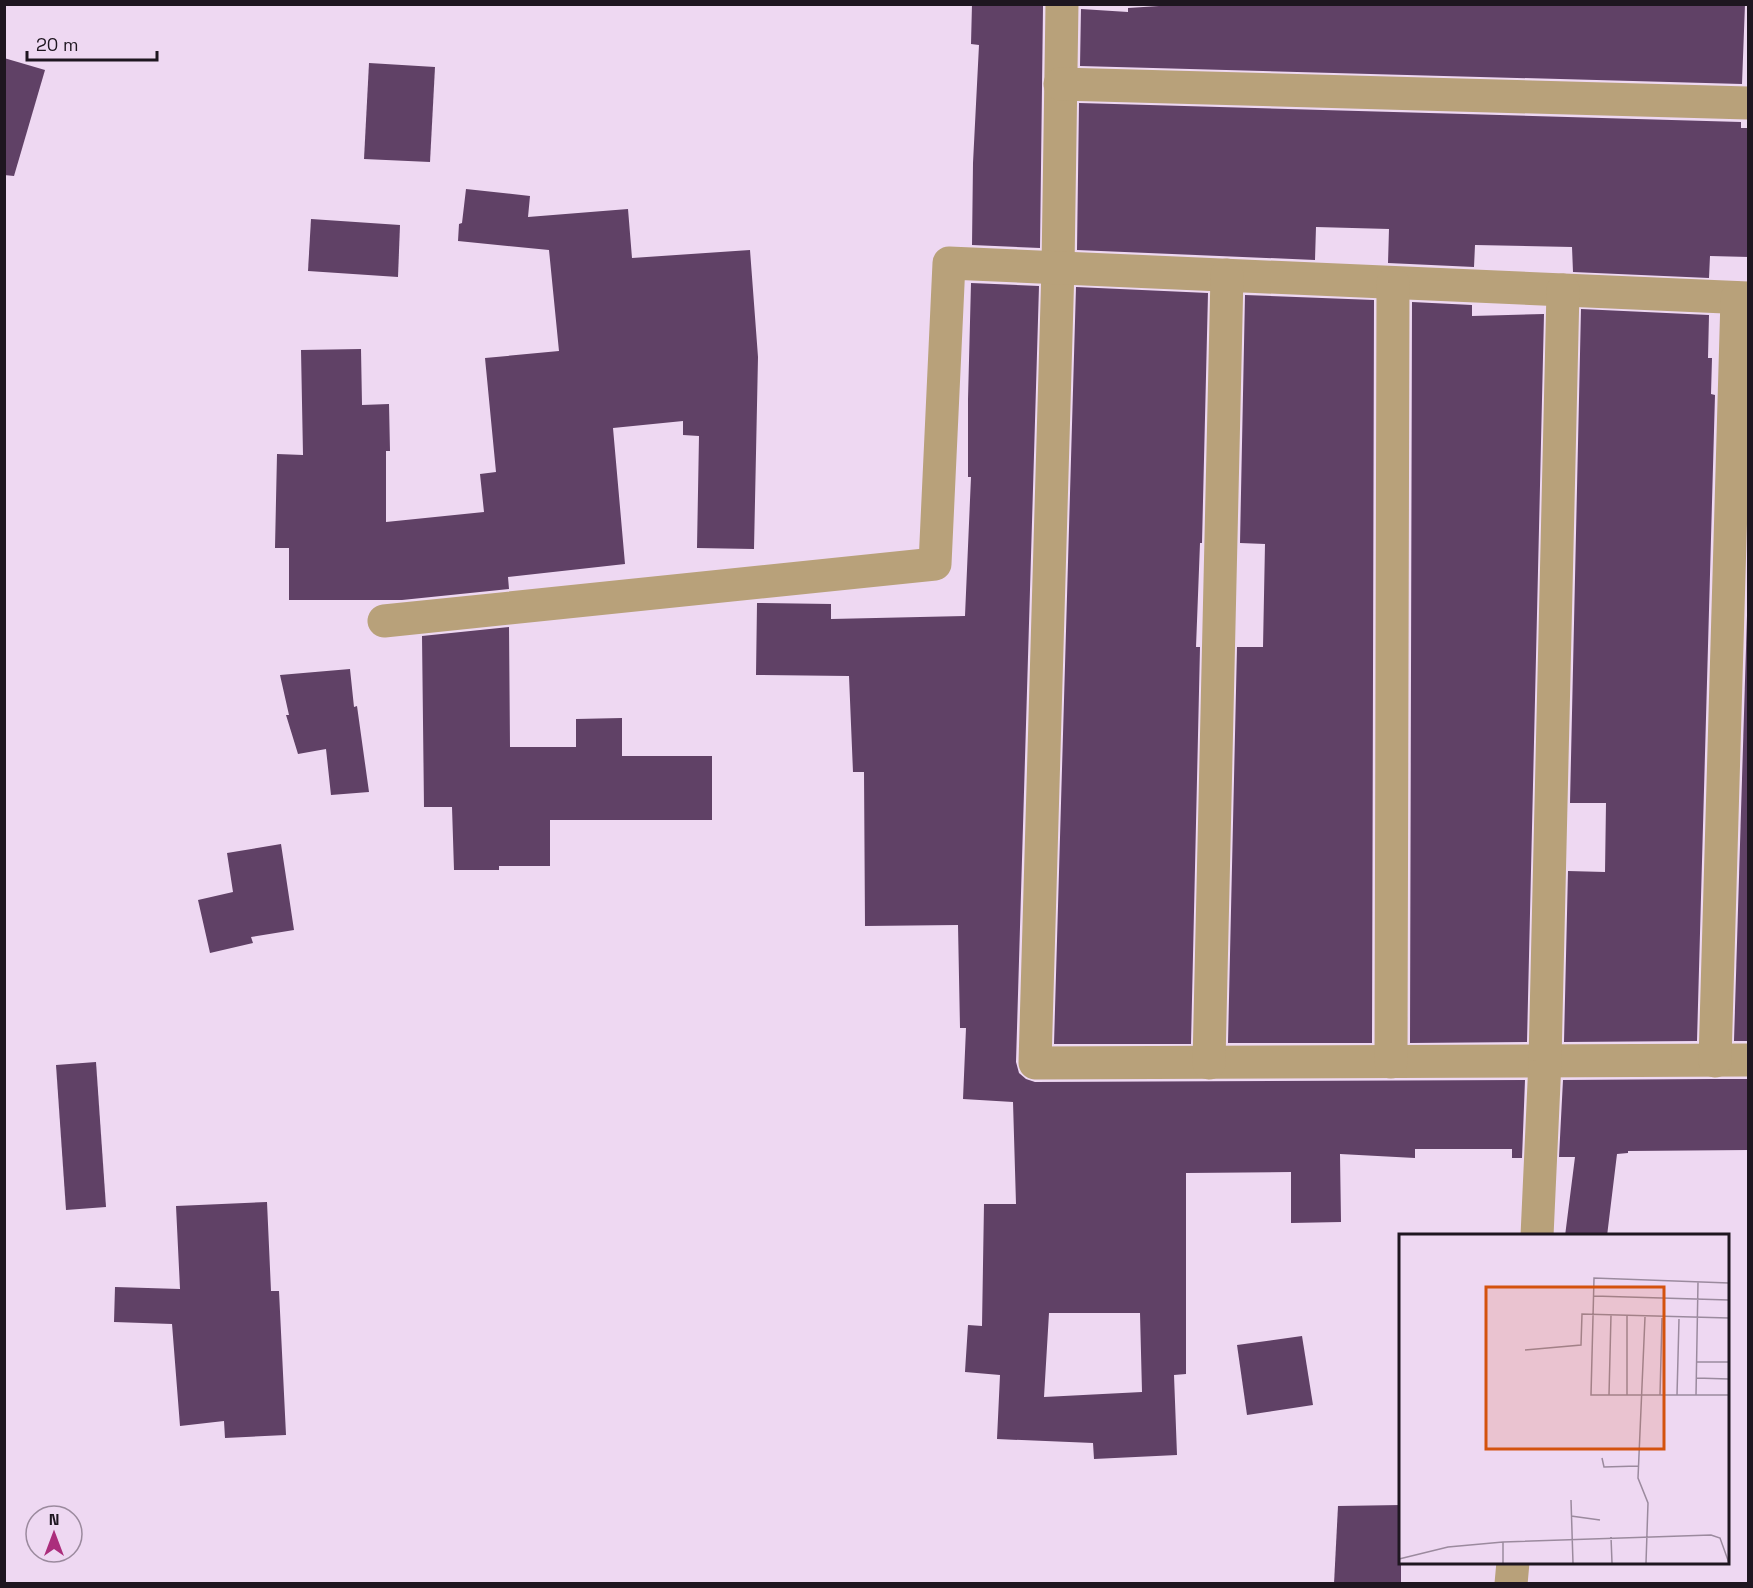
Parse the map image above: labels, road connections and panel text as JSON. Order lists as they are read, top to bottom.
{
  "scale_bar": "20 m",
  "north": "top"
}
